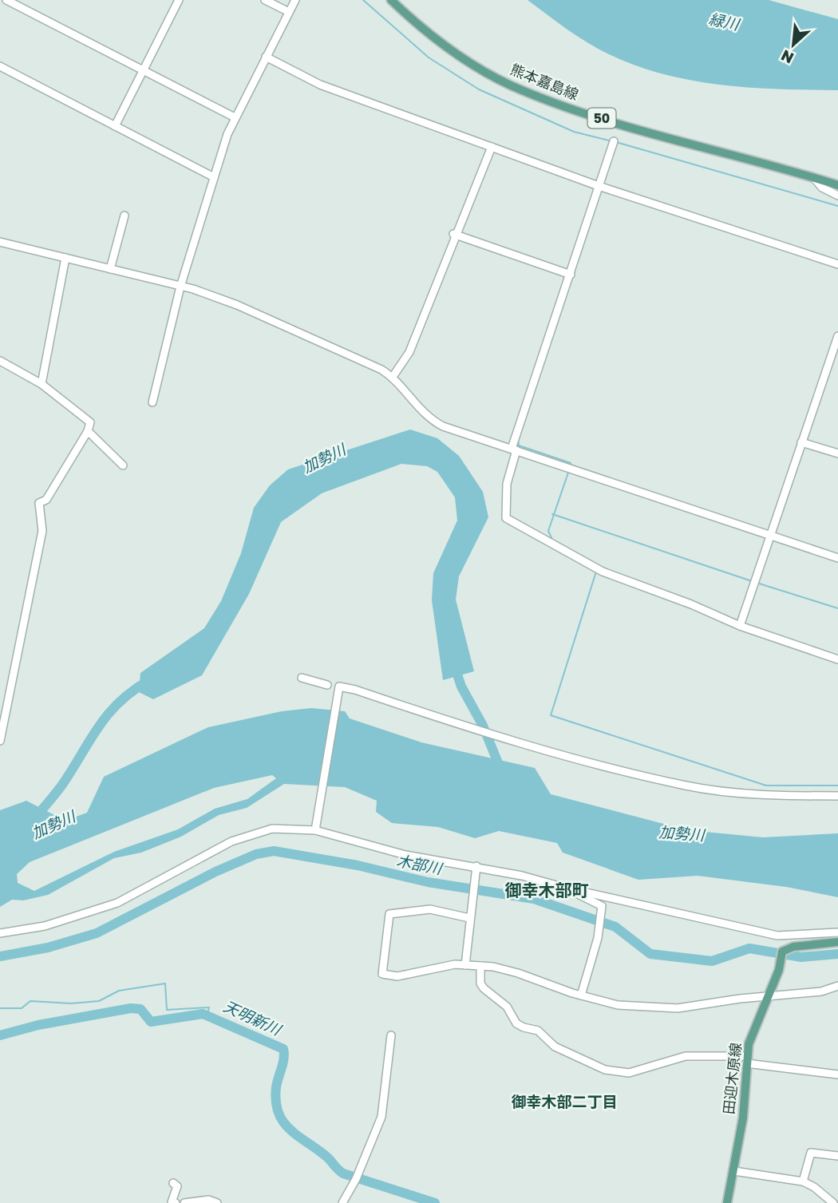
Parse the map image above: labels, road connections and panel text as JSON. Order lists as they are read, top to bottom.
{
  "streets": {
    "main road": ["熊本嘉島線", "50", "田迎木原線"]
  },
  "districts": ["御幸木部町", "御幸木部二丁目"],
  "water": [
    "緑川",
    "加勢川",
    "木部川",
    "天明新川"
  ],
  "north": "bottom left"
}
